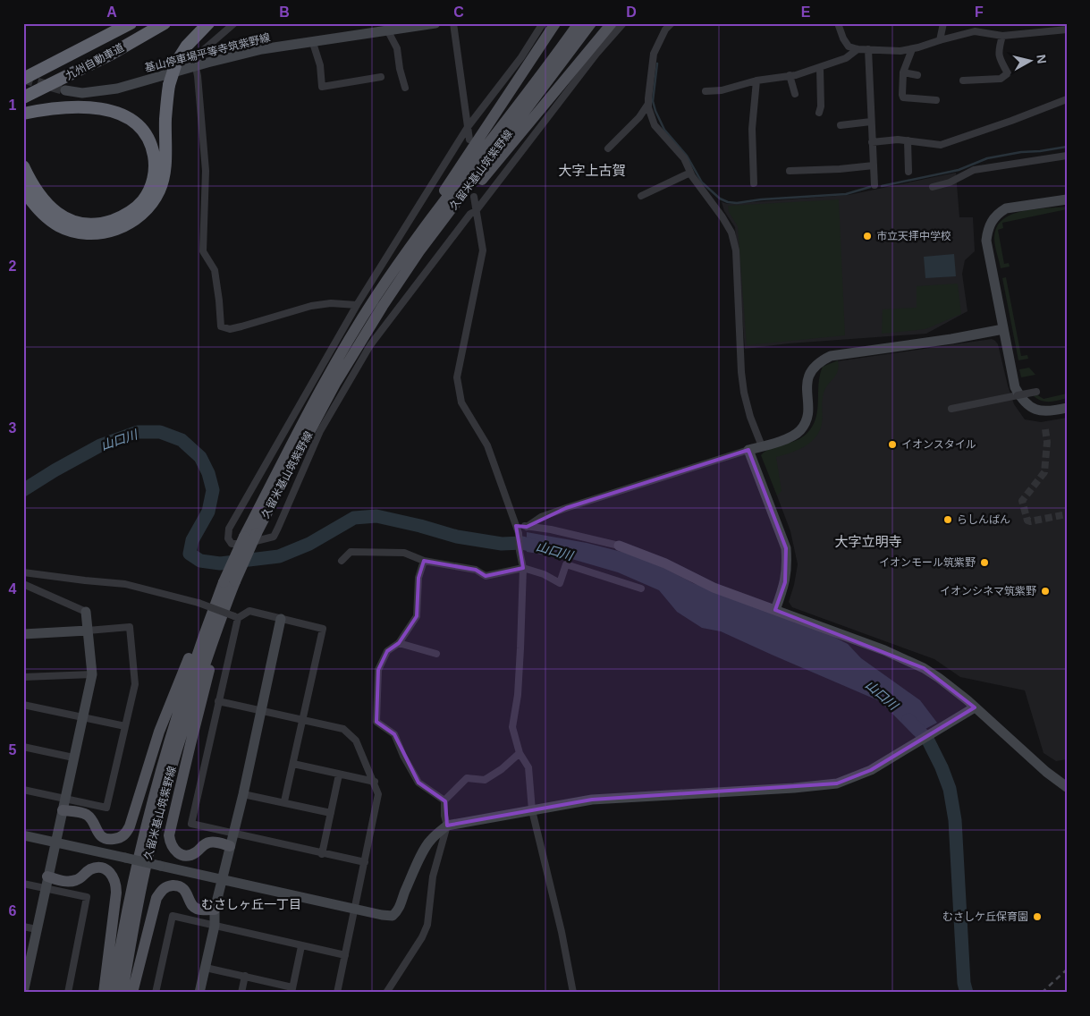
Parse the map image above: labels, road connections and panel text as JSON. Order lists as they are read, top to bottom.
{
  "streets": {
    "highway": ["九州自動車道"],
    "main road": ["久留米基山筑紫野線"],
    "street": ["基山停車場平等寺筑紫野線"]
  },
  "districts": ["大字上古賀", "大字立明寺", "むさしヶ丘一丁目"],
  "water": ["山口川"],
  "places": [
    "市立天拝中学校",
    "イオンスタイル",
    "らしんばん",
    "イオンモール筑紫野",
    "イオンシネマ筑紫野",
    "むさしケ丘保育園"
  ],
  "north": "right",
  "grid": {
    "columns": [
      "A",
      "B",
      "C",
      "D",
      "E",
      "F"
    ],
    "rows": [
      "1",
      "2",
      "3",
      "4",
      "5",
      "6"
    ]
  }
}
